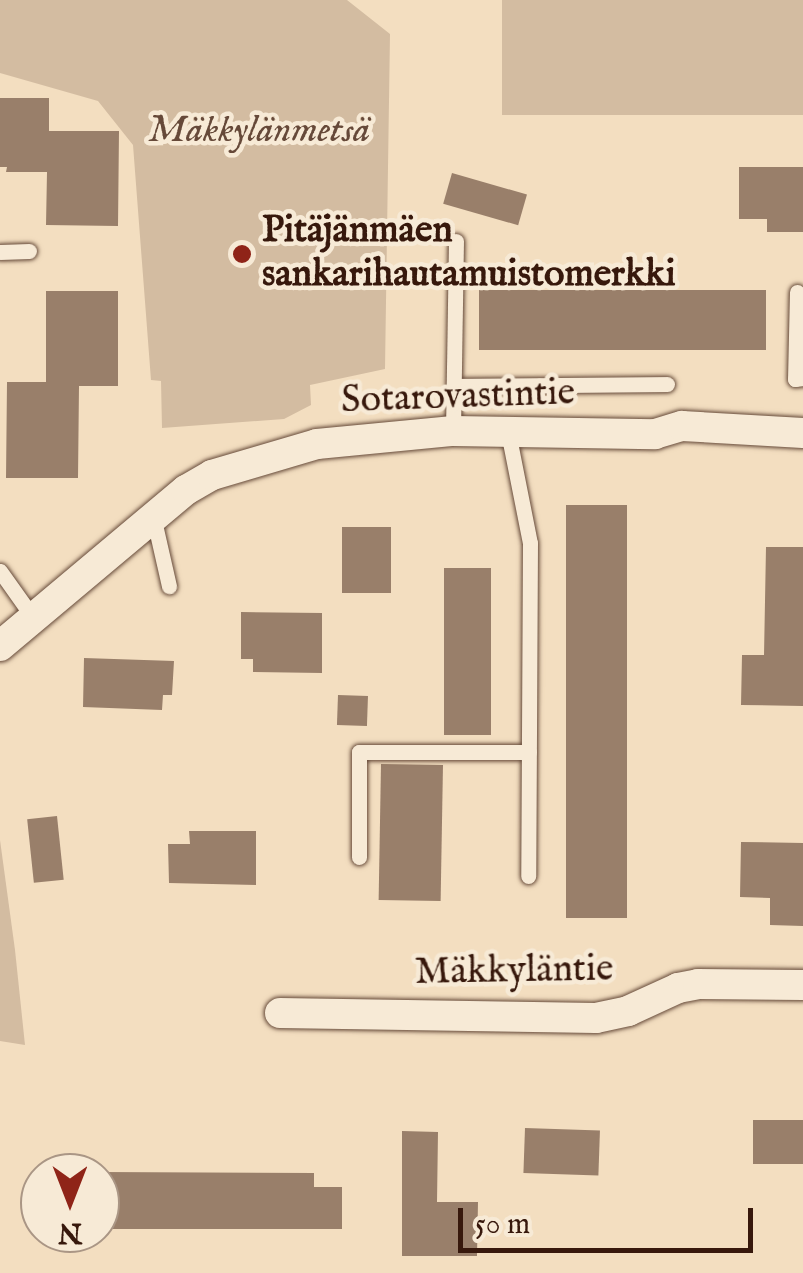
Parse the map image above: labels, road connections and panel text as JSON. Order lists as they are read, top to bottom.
{
  "streets": {
    "street": ["Sotarovastintie", "Mäkkyläntie"]
  },
  "parks": ["Mäkkylänmetsä"],
  "places": ["Pitäjänmäen sankarihautamuistomerkki"],
  "scale_bar": "50 m",
  "north": "bottom"
}
